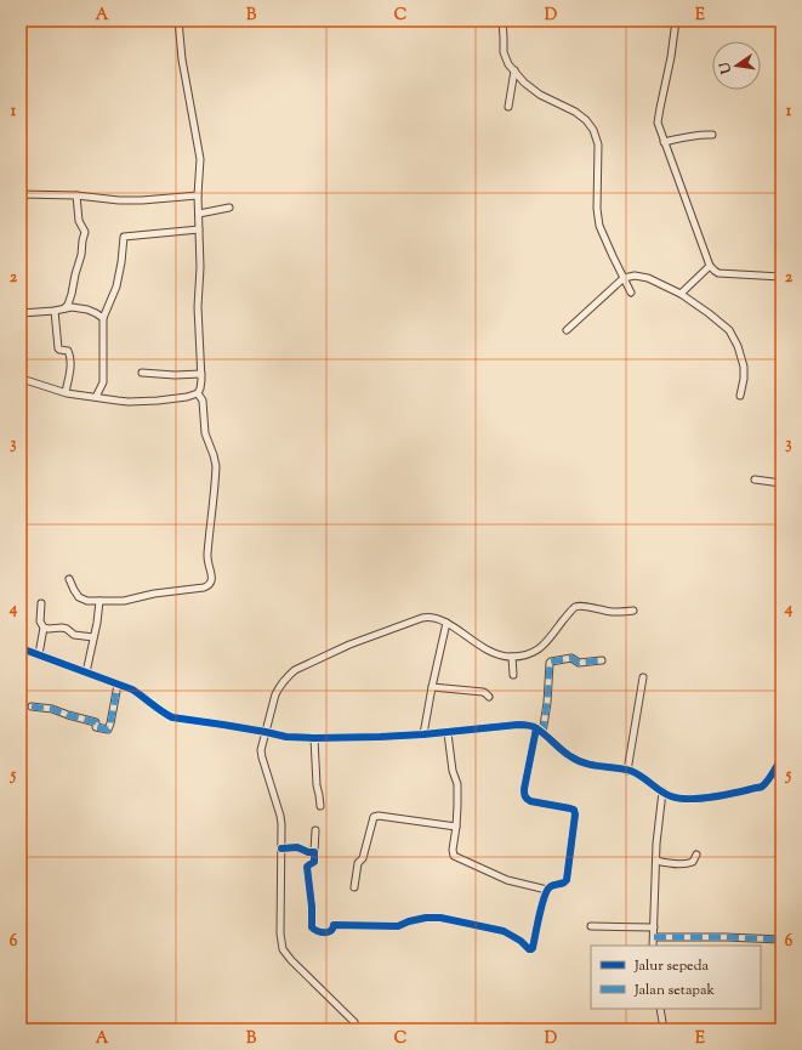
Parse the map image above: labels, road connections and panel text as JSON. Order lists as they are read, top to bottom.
{
  "legend": ["Jalur sepeda", "Jalan setapak"],
  "north": "left",
  "grid": {
    "columns": [
      "A",
      "B",
      "C",
      "D",
      "E"
    ],
    "rows": [
      "1",
      "2",
      "3",
      "4",
      "5",
      "6"
    ]
  }
}
